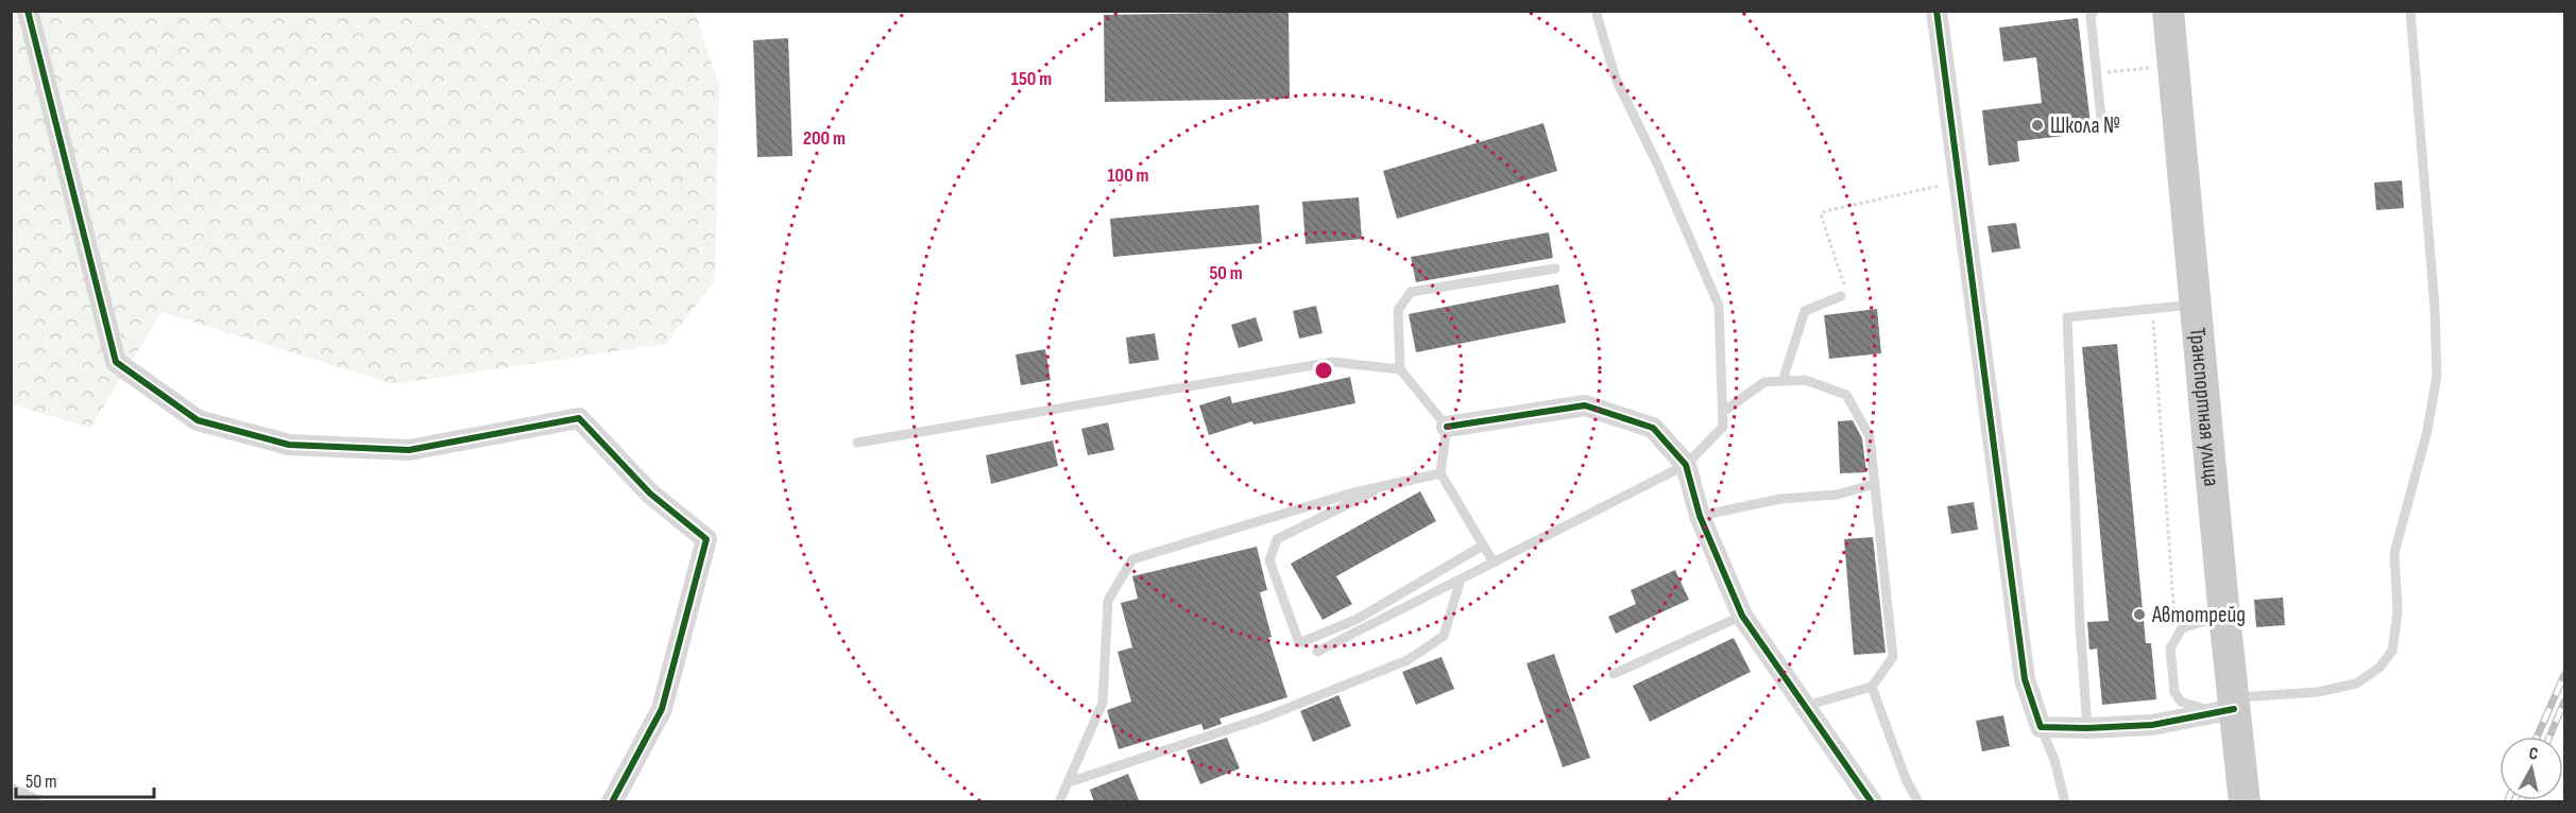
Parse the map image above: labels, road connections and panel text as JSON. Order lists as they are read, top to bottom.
{
  "streets": {
    "main road": ["Транспортная улица"]
  },
  "places": ["Школа №", "Автотрейд"],
  "scale_bar": "50 m",
  "north": "top",
  "rings": [
    "150 m",
    "200 m",
    "100 m",
    "50 m"
  ]
}
